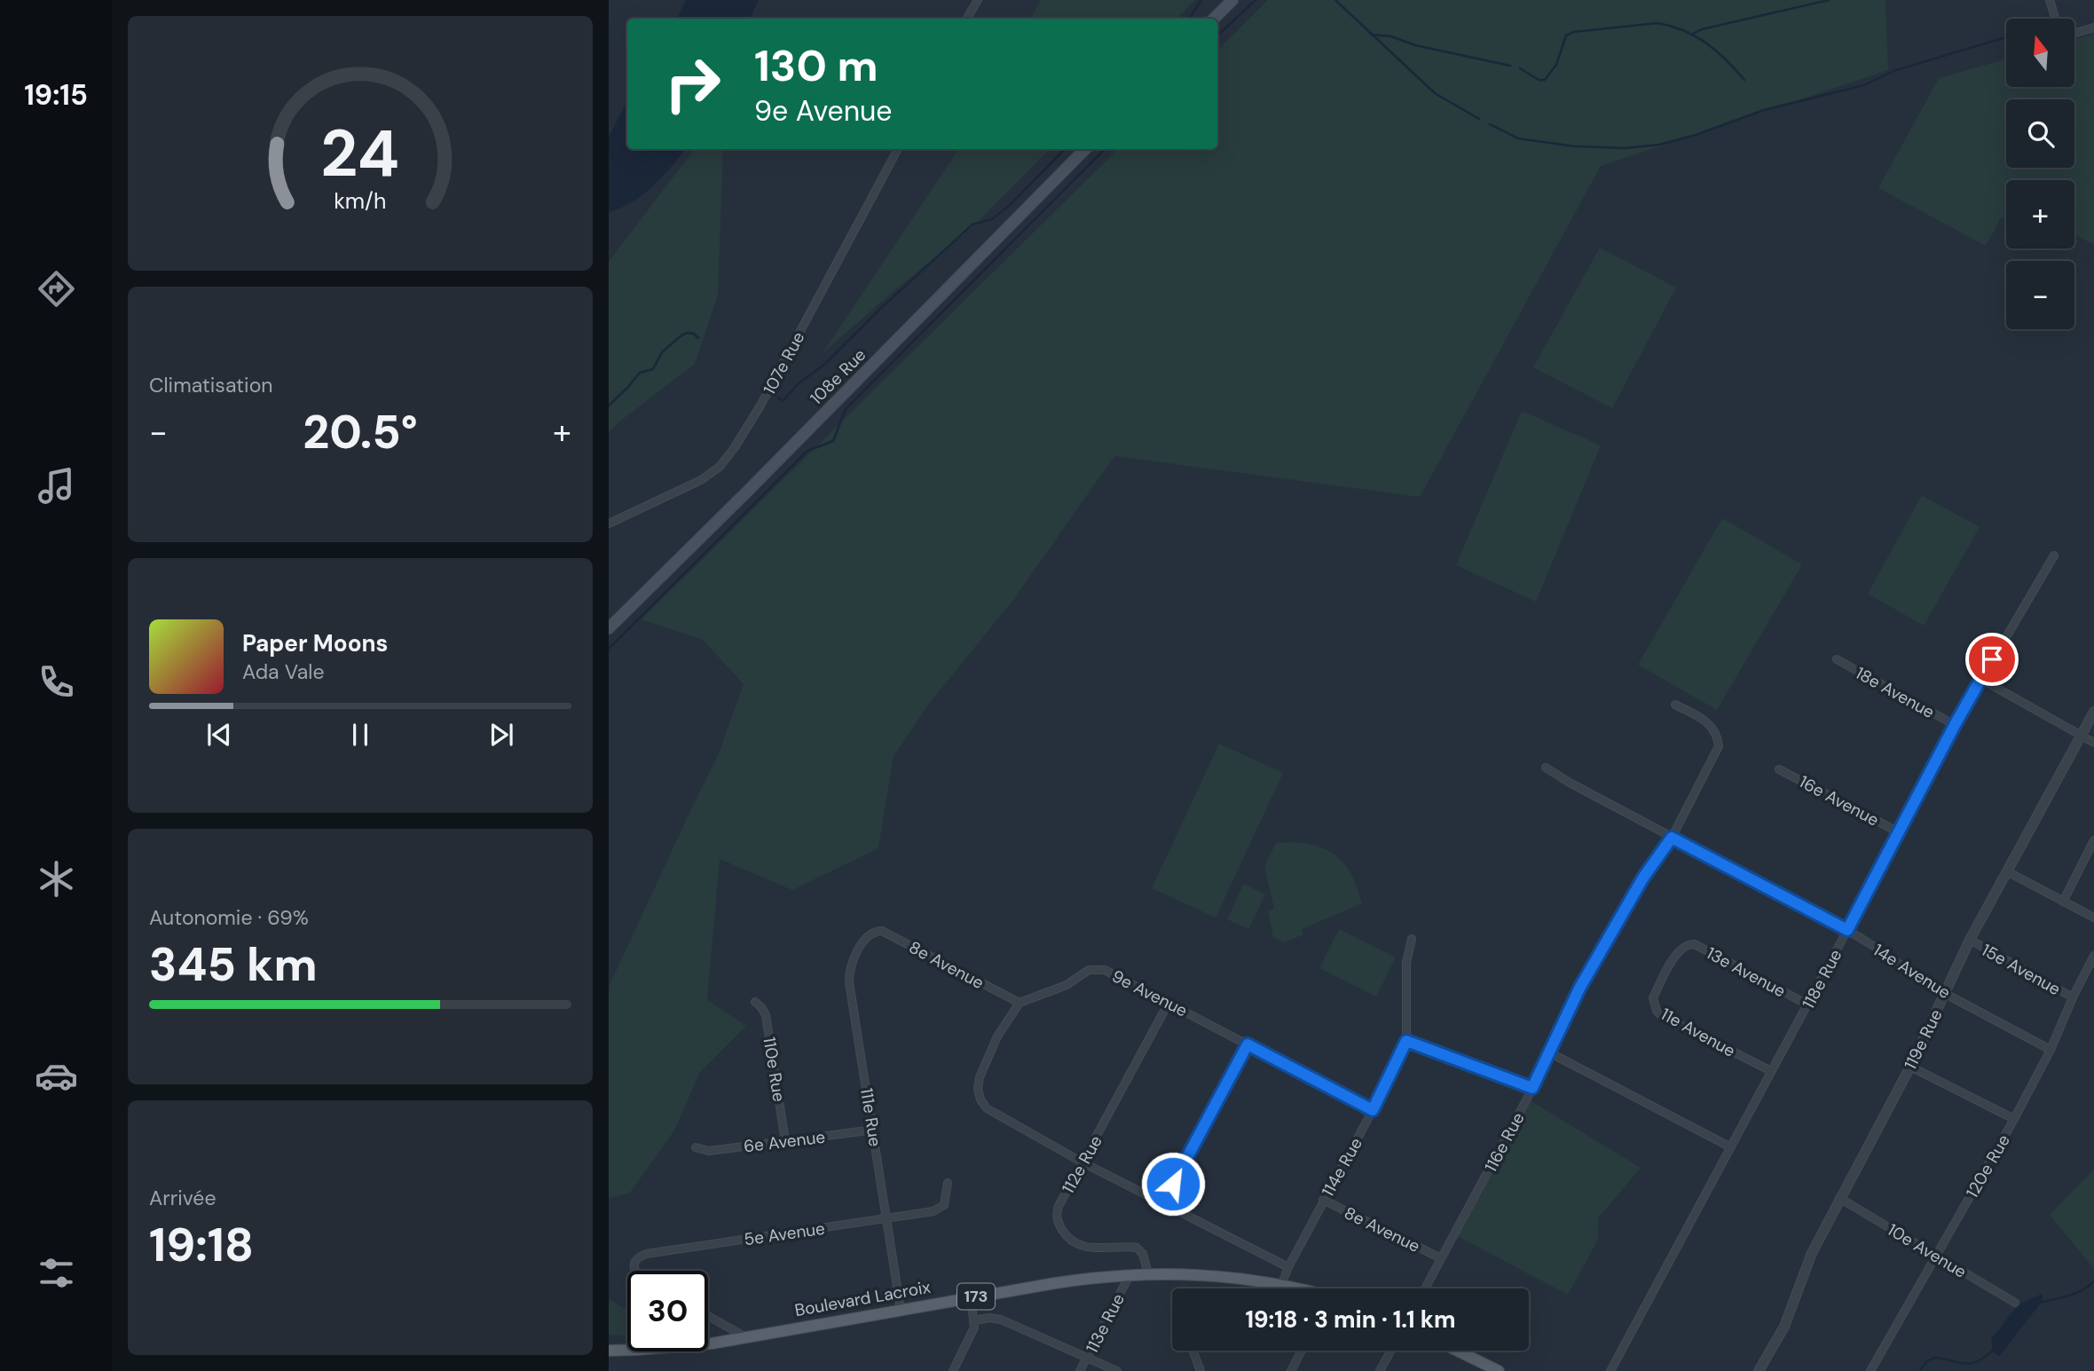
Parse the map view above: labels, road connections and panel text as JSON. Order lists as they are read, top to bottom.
{
  "streets": {
    "main road": ["108e Rue", "173", "Boulevard Lacroix"],
    "street": [
      "107e Rue",
      "18e Avenue",
      "16e Avenue",
      "8e Avenue",
      "15e Avenue",
      "14e Avenue",
      "13e Avenue",
      "118e Rue",
      "9e Avenue",
      "11e Avenue",
      "119e Rue",
      "110e Rue",
      "111e Rue",
      "6e Avenue",
      "116e Rue",
      "112e Rue",
      "120e Rue",
      "114e Rue",
      "5e Avenue",
      "10e Avenue",
      "113e Rue"
    ]
  },
  "crossings": [
    ["18e Avenue", "118e Rue"],
    ["16e Avenue", "118e Rue"],
    ["8e Avenue", "9e Avenue"],
    ["8e Avenue", "111e Rue"],
    ["8e Avenue", "116e Rue"],
    ["8e Avenue", "114e Rue"],
    ["15e Avenue", "119e Rue"],
    ["15e Avenue", "120e Rue"],
    ["14e Avenue", "118e Rue"],
    ["14e Avenue", "119e Rue"],
    ["14e Avenue", "116e Rue"],
    ["14e Avenue", "120e Rue"],
    ["13e Avenue", "118e Rue"],
    ["13e Avenue", "11e Avenue"],
    ["118e Rue", "11e Avenue"],
    ["9e Avenue", "112e Rue"],
    ["9e Avenue", "114e Rue"],
    ["119e Rue", "10e Avenue"],
    ["110e Rue", "6e Avenue"],
    ["111e Rue", "6e Avenue"],
    ["111e Rue", "5e Avenue"],
    ["111e Rue", "Boulevard Lacroix"],
    ["112e Rue", "Boulevard Lacroix"],
    ["120e Rue", "10e Avenue"],
    ["114e Rue", "Boulevard Lacroix"],
    ["Boulevard Lacroix", "113e Rue"]
  ],
  "north": "top",
  "page": {
    "tabs": "19:15",
    "map_buttons": ["+", "−"],
    "turn": ["130 m", "9e Avenue"],
    "tile": [
      "Climatisation",
      ["Autonomie · 69%", "345 km"],
      ["Arrivée", "19:18"]
    ],
    "heat": ["−", "20.5°", "+"],
    "song": ["Paper Moons", "Ada Vale"],
    "limit": "30",
    "trip": "19:18 · 3 min · 1.1 km",
    "gauge": ["24", "km/h"]
  }
}
